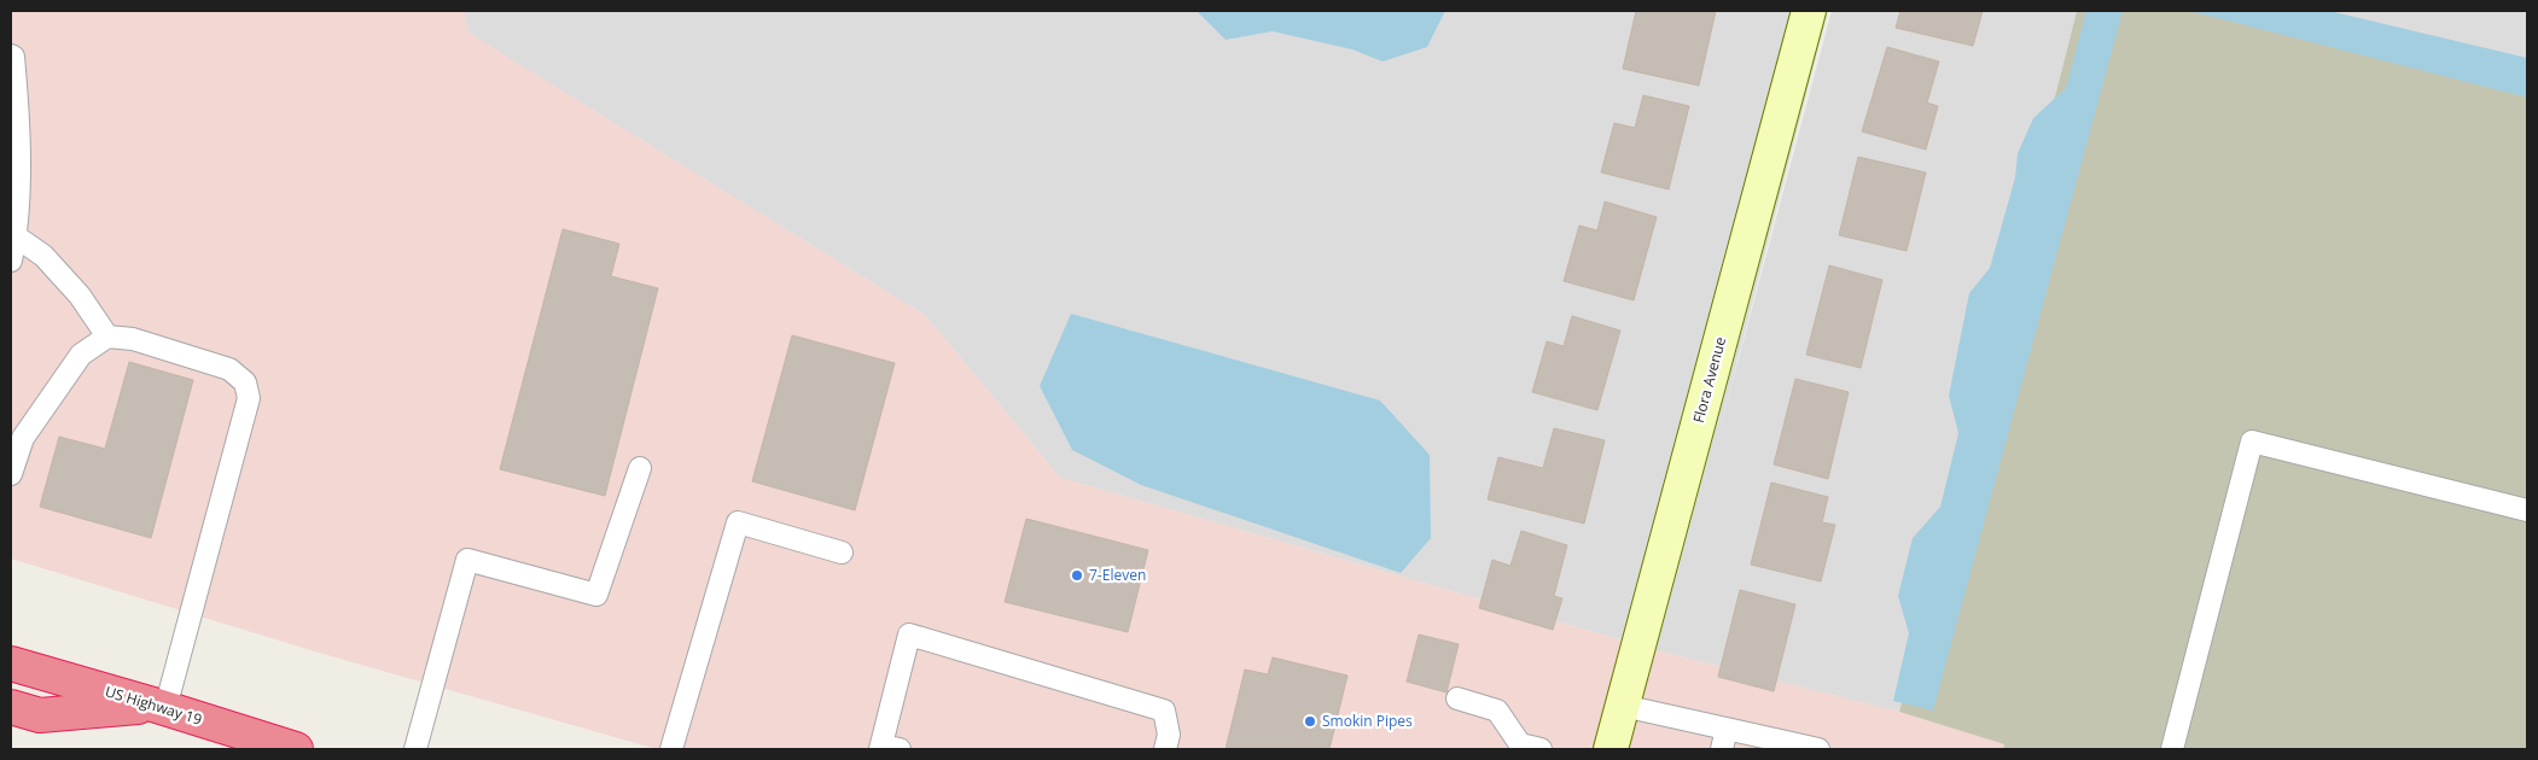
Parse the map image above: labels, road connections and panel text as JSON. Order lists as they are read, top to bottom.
{
  "streets": {
    "highway": ["US Highway 19"],
    "street": ["Flora Avenue"]
  },
  "places": ["7-Eleven", "Smokin Pipes"]
}
